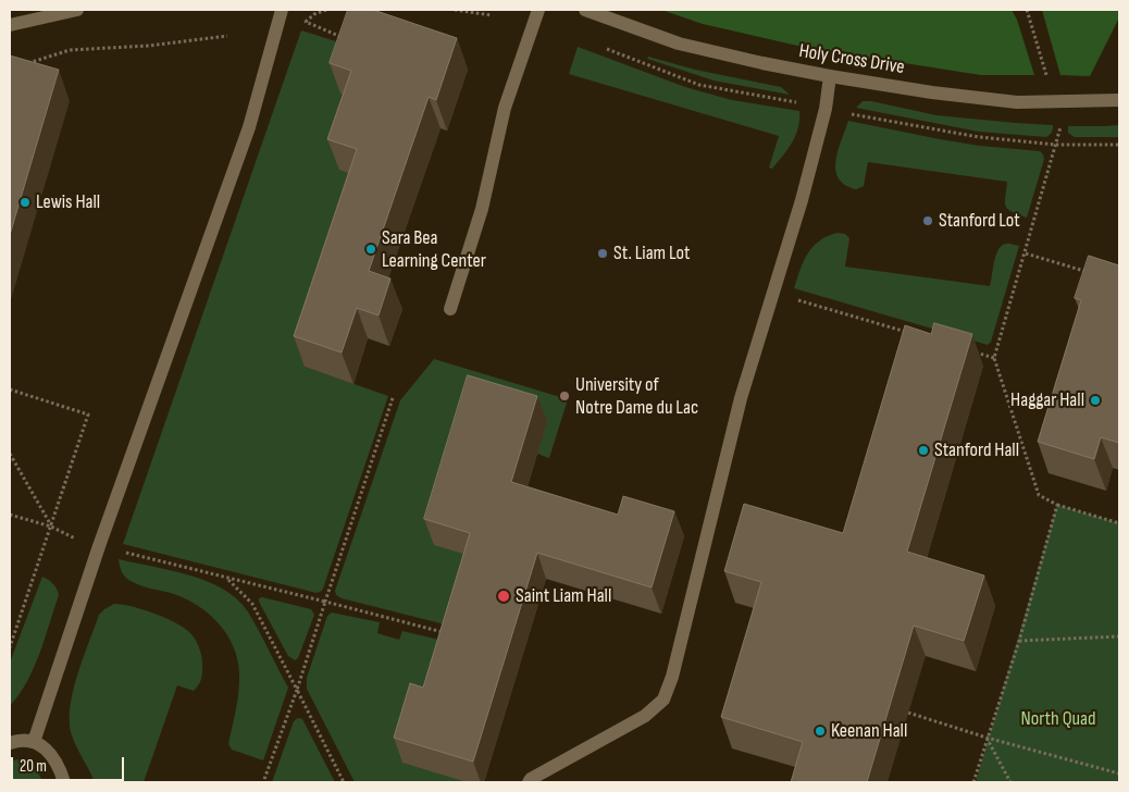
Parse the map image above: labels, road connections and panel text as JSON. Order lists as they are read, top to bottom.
{
  "streets": {
    "street": ["Holy Cross Drive"]
  },
  "parks": ["North Quad"],
  "places": [
    "Lewis Hall",
    "Stanford Lot",
    "Sara Bea Learning Center",
    "St. Liam Lot",
    "University of Notre Dame du Lac",
    "Haggar Hall",
    "Stanford Hall",
    "Saint Liam Hall",
    "Keenan Hall"
  ],
  "scale_bar": "20 m"
}
